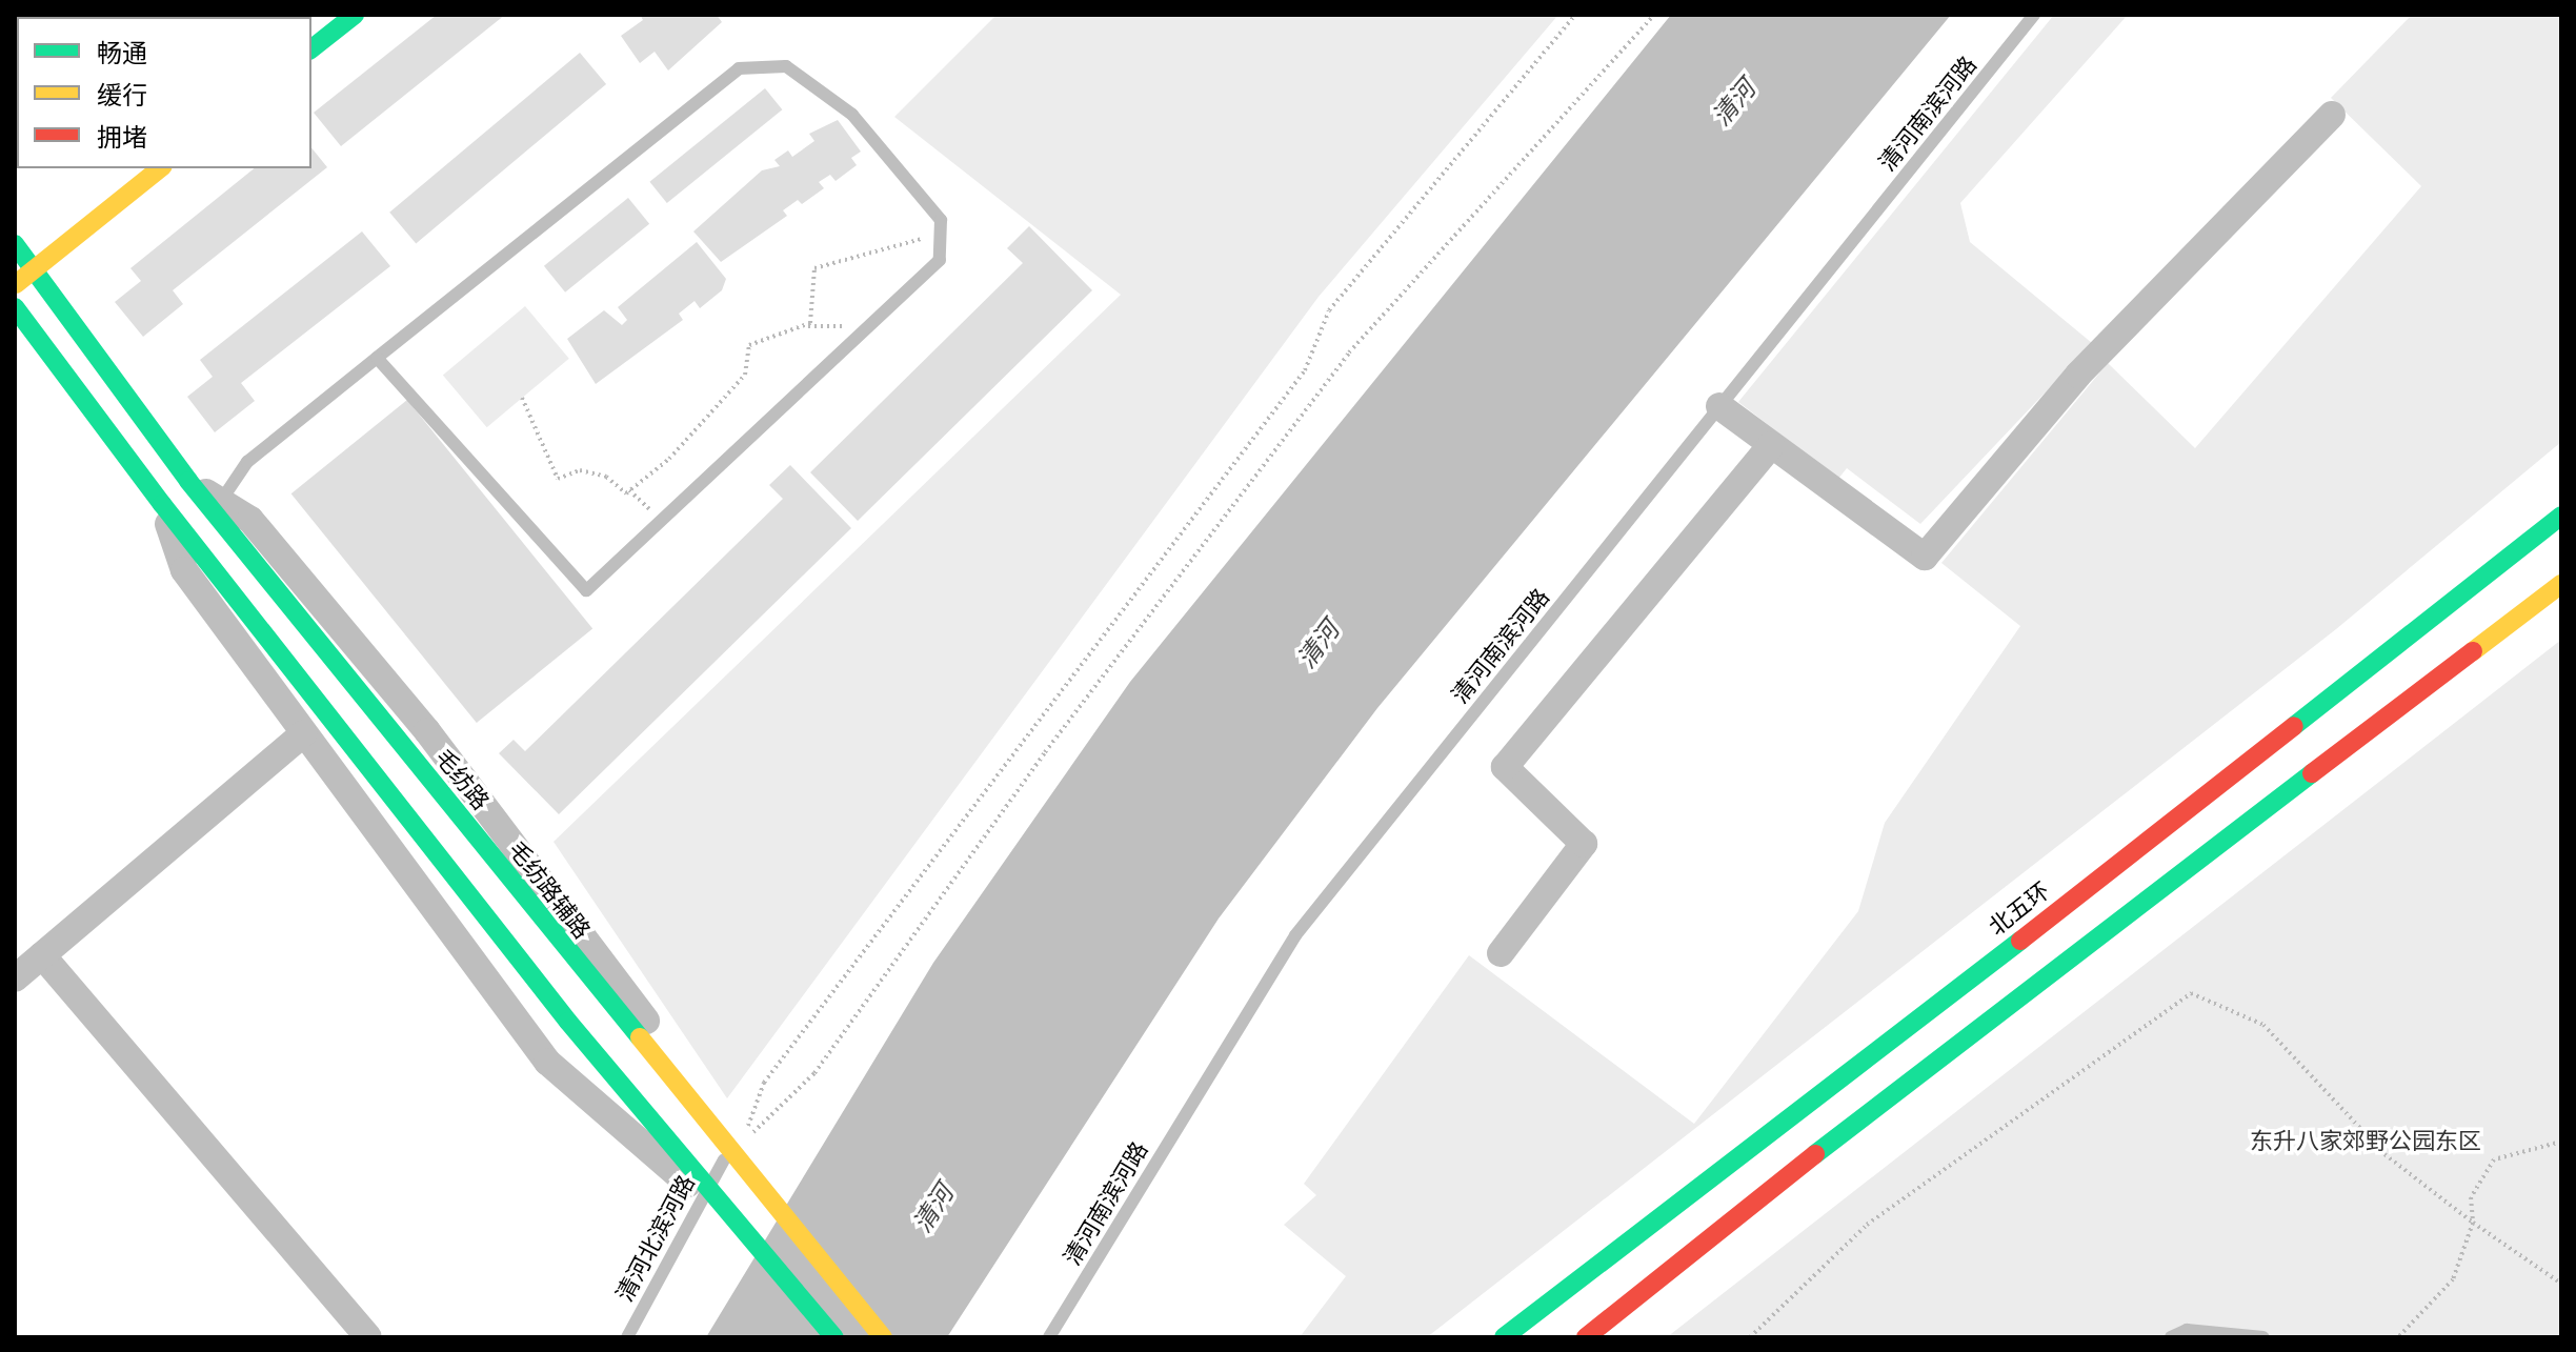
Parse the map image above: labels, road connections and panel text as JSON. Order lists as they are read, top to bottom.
{
  "streets": {
    "main road": ["毛纺路", "北五环"],
    "street": ["毛纺路辅路"],
    "lane": ["清河南滨河路", "清河北滨河路"]
  },
  "crossings": [
    ["毛纺路", "毛纺路辅路"],
    ["毛纺路辅路", "清河北滨河路"]
  ],
  "water": ["清河"],
  "parks": ["东升八家郊野公园东区"],
  "legend": ["畅通", "缓行", "拥堵"]
}
